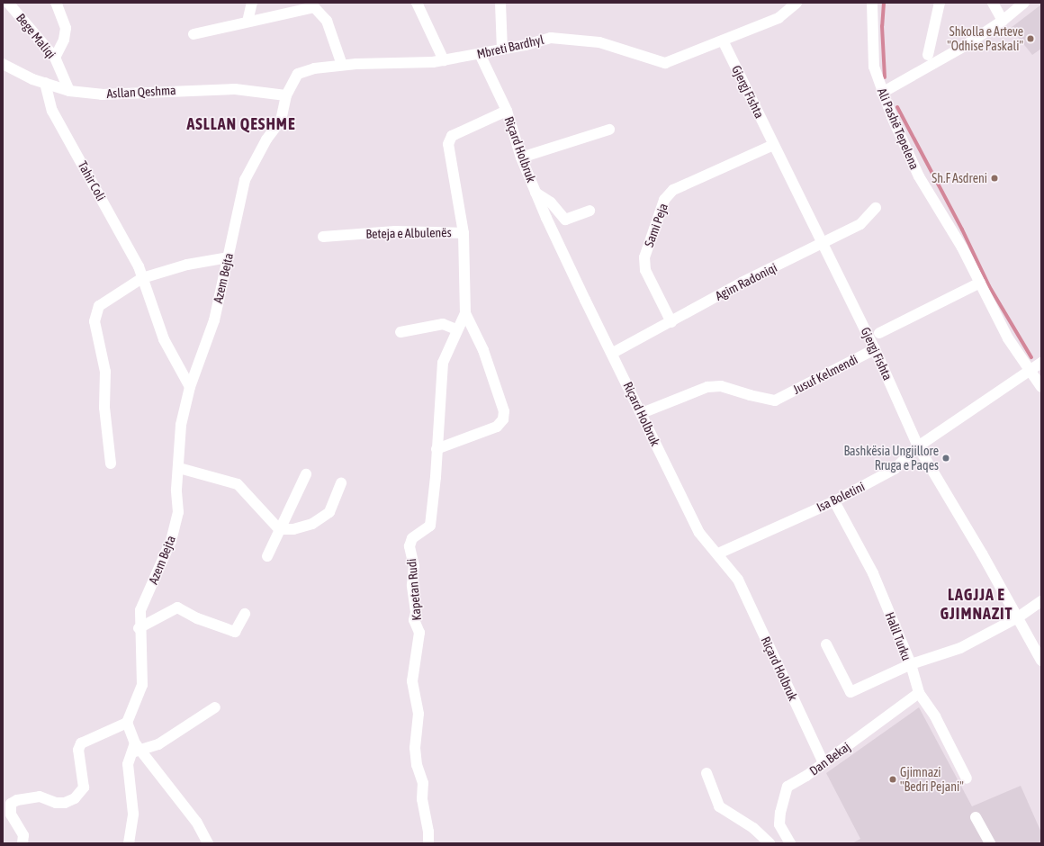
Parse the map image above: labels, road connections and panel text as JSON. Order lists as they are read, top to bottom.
{
  "streets": {
    "street": [
      "Bege Maliqi",
      "Mbreti Bardhyl",
      "Asllan Qeshma",
      "Gjergj Fishta",
      "Ali Pashë Tepelena",
      "Riçard Holbruk",
      "Tahir Coli",
      "Sami Peja",
      "Beteja e Albulenës",
      "Azem Bejta",
      "Agim Radoniqi",
      "Jusuf Kelmendi",
      "Isa Boletini",
      "Kapetan Rudi",
      "Halil Turku",
      "Dan Bekaj"
    ]
  },
  "crossings": [
    ["Bege Maliqi", "Asllan Qeshma"],
    ["Mbreti Bardhyl", "Asllan Qeshma"],
    ["Mbreti Bardhyl", "Gjergj Fishta"],
    ["Mbreti Bardhyl", "Riçard Holbruk"],
    ["Mbreti Bardhyl", "Azem Bejta"],
    ["Asllan Qeshma", "Tahir Coli"],
    ["Asllan Qeshma", "Azem Bejta"],
    ["Gjergj Fishta", "Sami Peja"],
    ["Gjergj Fishta", "Agim Radoniqi"],
    ["Gjergj Fishta", "Jusuf Kelmendi"],
    ["Gjergj Fishta", "Isa Boletini"],
    ["Ali Pashë Tepelena", "Isa Boletini"],
    ["Riçard Holbruk", "Beteja e Albulenës"],
    ["Riçard Holbruk", "Agim Radoniqi"],
    ["Riçard Holbruk", "Jusuf Kelmendi"],
    ["Riçard Holbruk", "Isa Boletini"],
    ["Riçard Holbruk", "Dan Bekaj"],
    ["Tahir Coli", "Azem Bejta"],
    ["Sami Peja", "Agim Radoniqi"],
    ["Isa Boletini", "Halil Turku"]
  ],
  "districts": ["ASLLAN QESHME", "LAGJJA E GJIMNAZIT"],
  "places": [
    "Shkolla e Arteve \"Odhise Paskali\"",
    "Sh.F Asdreni",
    "Bashkësia Ungjillore Rruga e Paqes",
    "Gjimnazi \"Bedri Pejani\""
  ]
}
